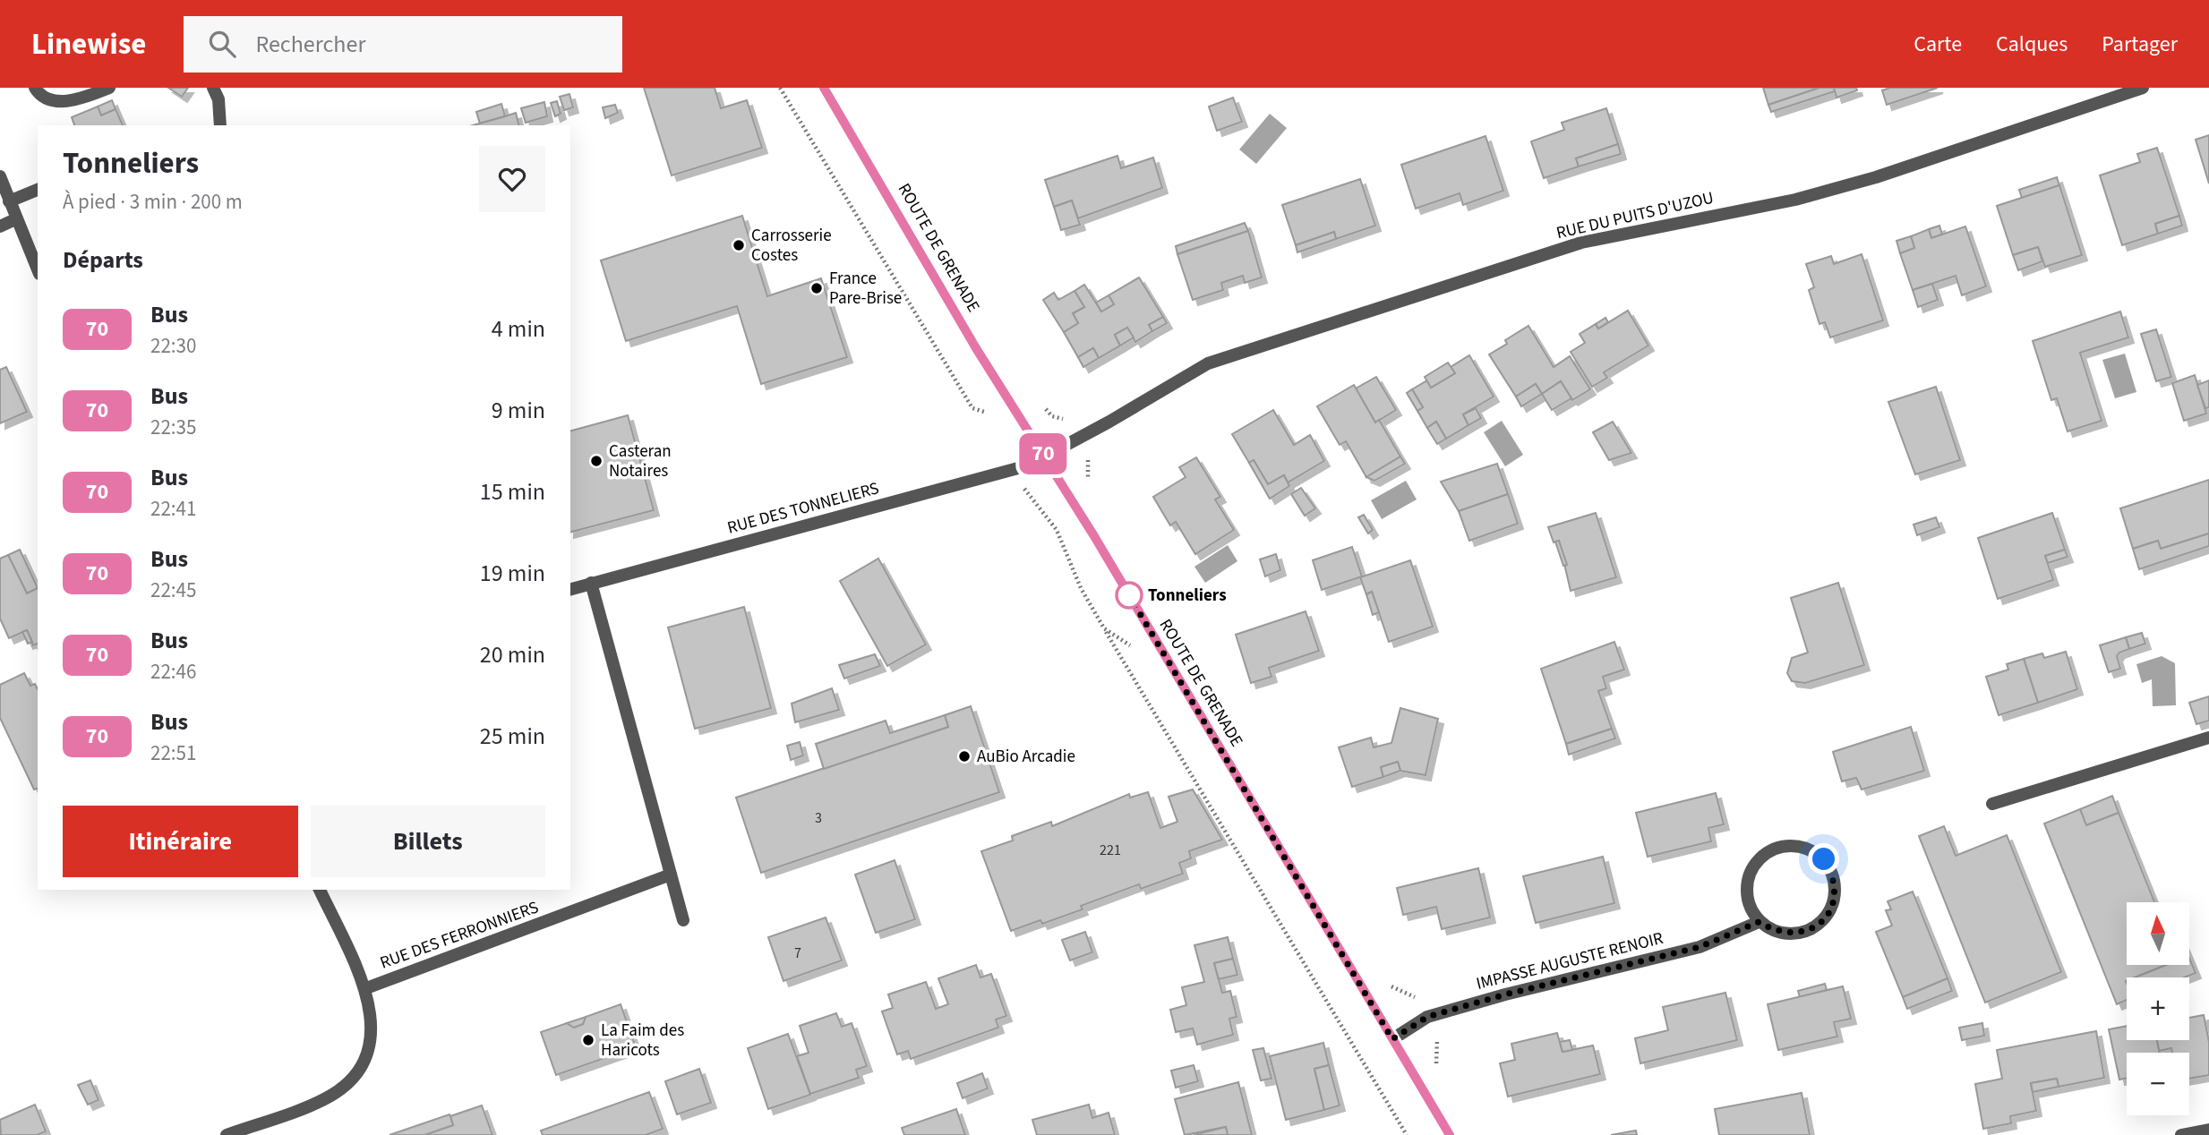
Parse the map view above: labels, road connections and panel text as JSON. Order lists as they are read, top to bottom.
{
  "streets": {
    "main road": ["ROUTE DE GRENADE"],
    "street": [
      "RUE DU PUITS D'UZOU",
      "RUE DES TONNELIERS",
      "RUE DES FERRONNIERS",
      "IMPASSE AUGUSTE RENOIR"
    ]
  },
  "crossings": [
    ["RUE DU PUITS D'UZOU", "ROUTE DE GRENADE"],
    ["RUE DU PUITS D'UZOU", "RUE DES TONNELIERS"],
    ["ROUTE DE GRENADE", "RUE DES TONNELIERS"],
    ["ROUTE DE GRENADE", "IMPASSE AUGUSTE RENOIR"]
  ],
  "places": [
    "Carrosserie Costes",
    "France Pare-Brise",
    "Casteran Notaires",
    "Tonneliers",
    "AuBio Arcadie",
    "La Faim des Haricots"
  ],
  "lines": ["bus line 70"],
  "house_numbers": ["3", "221", "7"],
  "north": "top",
  "page": {
    "header": "Linewise",
    "search": "Rechercher",
    "nav": ["Carte", "Calques", "Partager"],
    "on_map": "70",
    "heading": [
      ["Tonneliers", "À pied · 3 min · 200 m"],
      "Départs"
    ],
    "list": [
      {
        "mark": "70",
        "name": "Bus",
        "note": "22:30",
        "value": "4 min"
      },
      {
        "mark": "70",
        "name": "Bus",
        "note": "22:35",
        "value": "9 min"
      },
      {
        "mark": "70",
        "name": "Bus",
        "note": "22:41",
        "value": "15 min"
      },
      {
        "mark": "70",
        "name": "Bus",
        "note": "22:45",
        "value": "19 min"
      },
      {
        "mark": "70",
        "name": "Bus",
        "note": "22:46",
        "value": "20 min"
      },
      {
        "mark": "70",
        "name": "Bus",
        "note": "22:51",
        "value": "25 min"
      }
    ],
    "buttons": ["Itinéraire", "Billets"],
    "map_buttons": ["+", "−"]
  }
}
